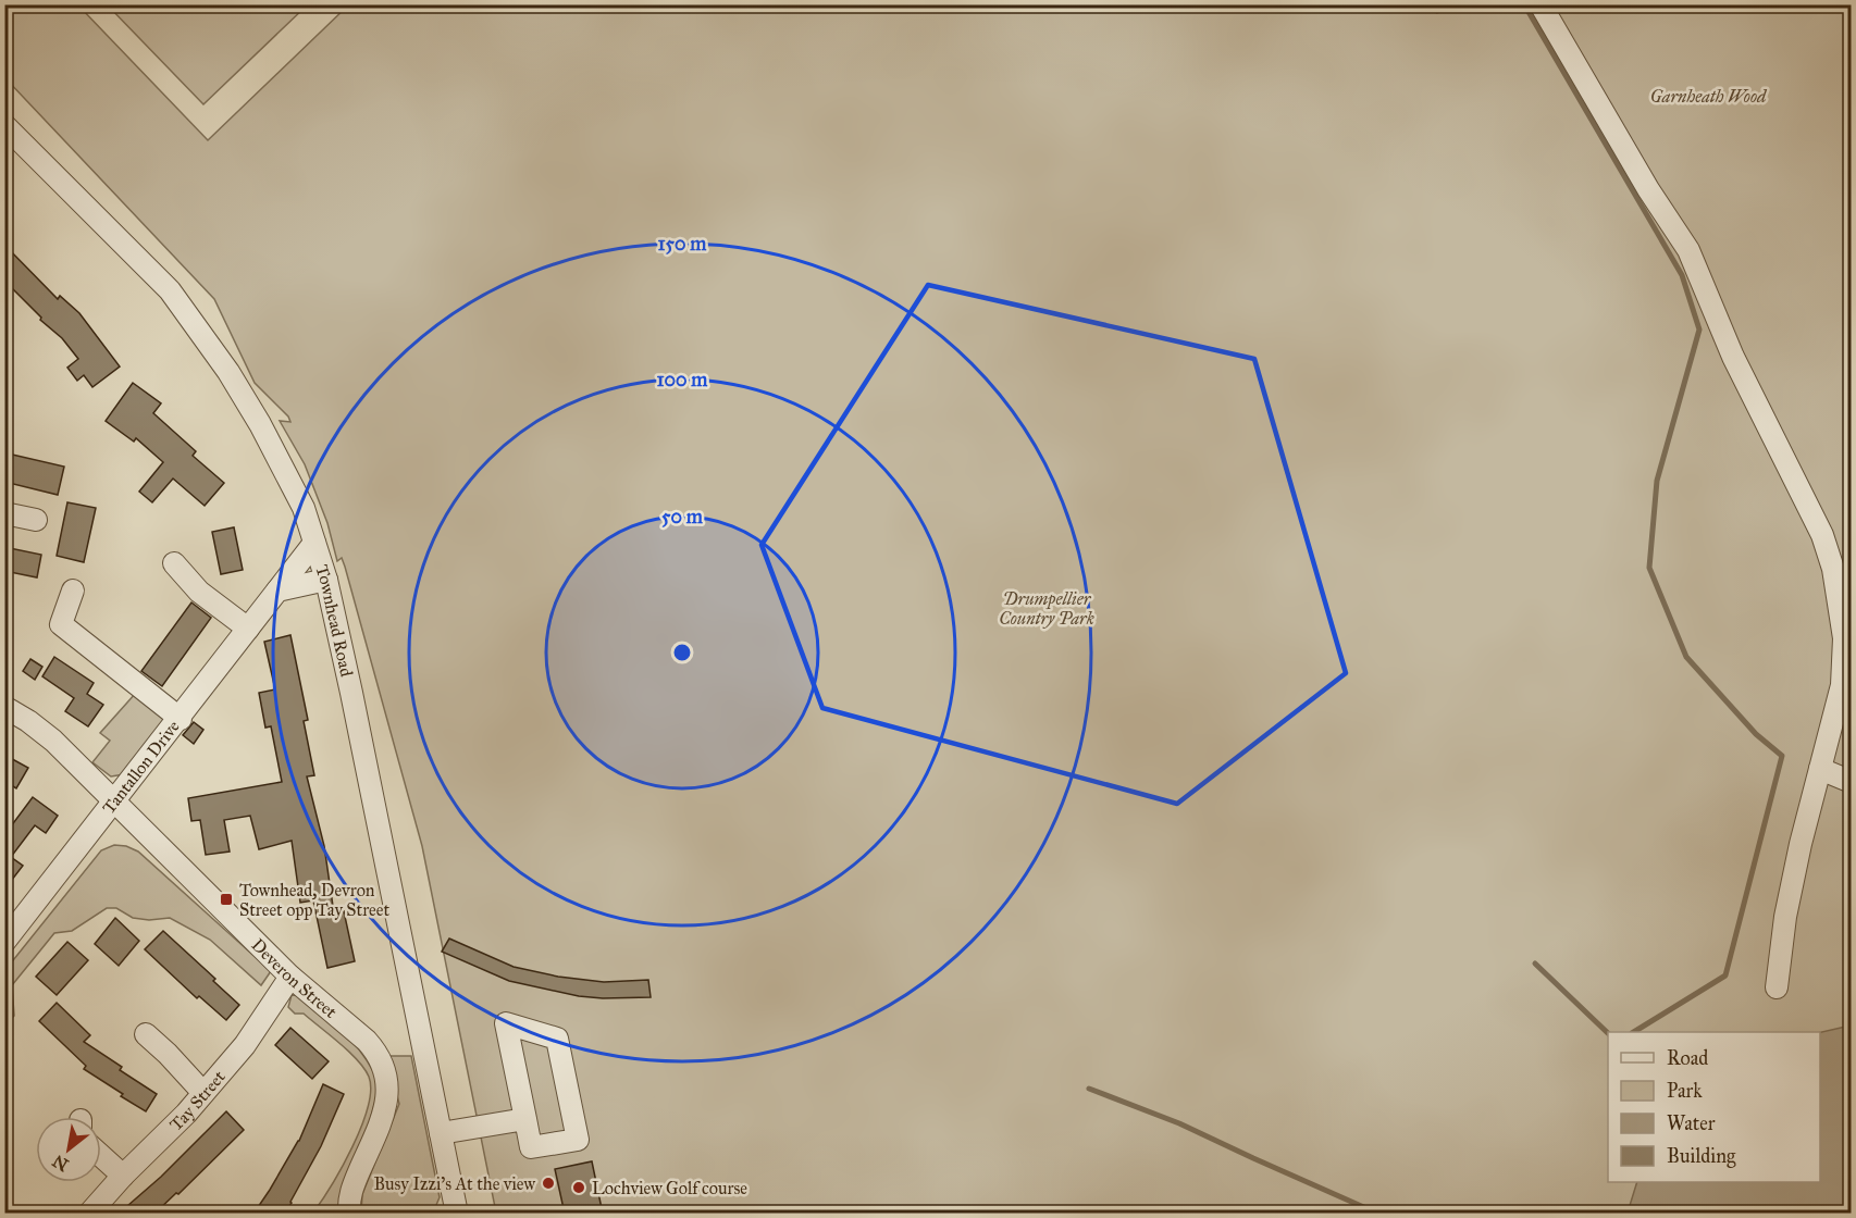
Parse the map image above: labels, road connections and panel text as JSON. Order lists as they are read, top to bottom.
{
  "streets": {
    "street": [
      "Townhead Road",
      "Tantallon Drive",
      "Deveron Street",
      "Tay Street"
    ]
  },
  "crossings": [
    ["Townhead Road", "Tantallon Drive"],
    ["Tantallon Drive", "Deveron Street"],
    ["Deveron Street", "Tay Street"]
  ],
  "parks": ["Garnheath Wood", "Drumpellier Country Park"],
  "places": {
    "transit": ["Townhead, Devron Street opp Tay Street"],
    "other": ["Busy Izzi's At the view", "Lochview Golf course"]
  },
  "legend": [
    "Road",
    "Park",
    "Water",
    "Building"
  ],
  "north": "bottom left",
  "rings": ["150 m", "100 m", "50 m"]
}
